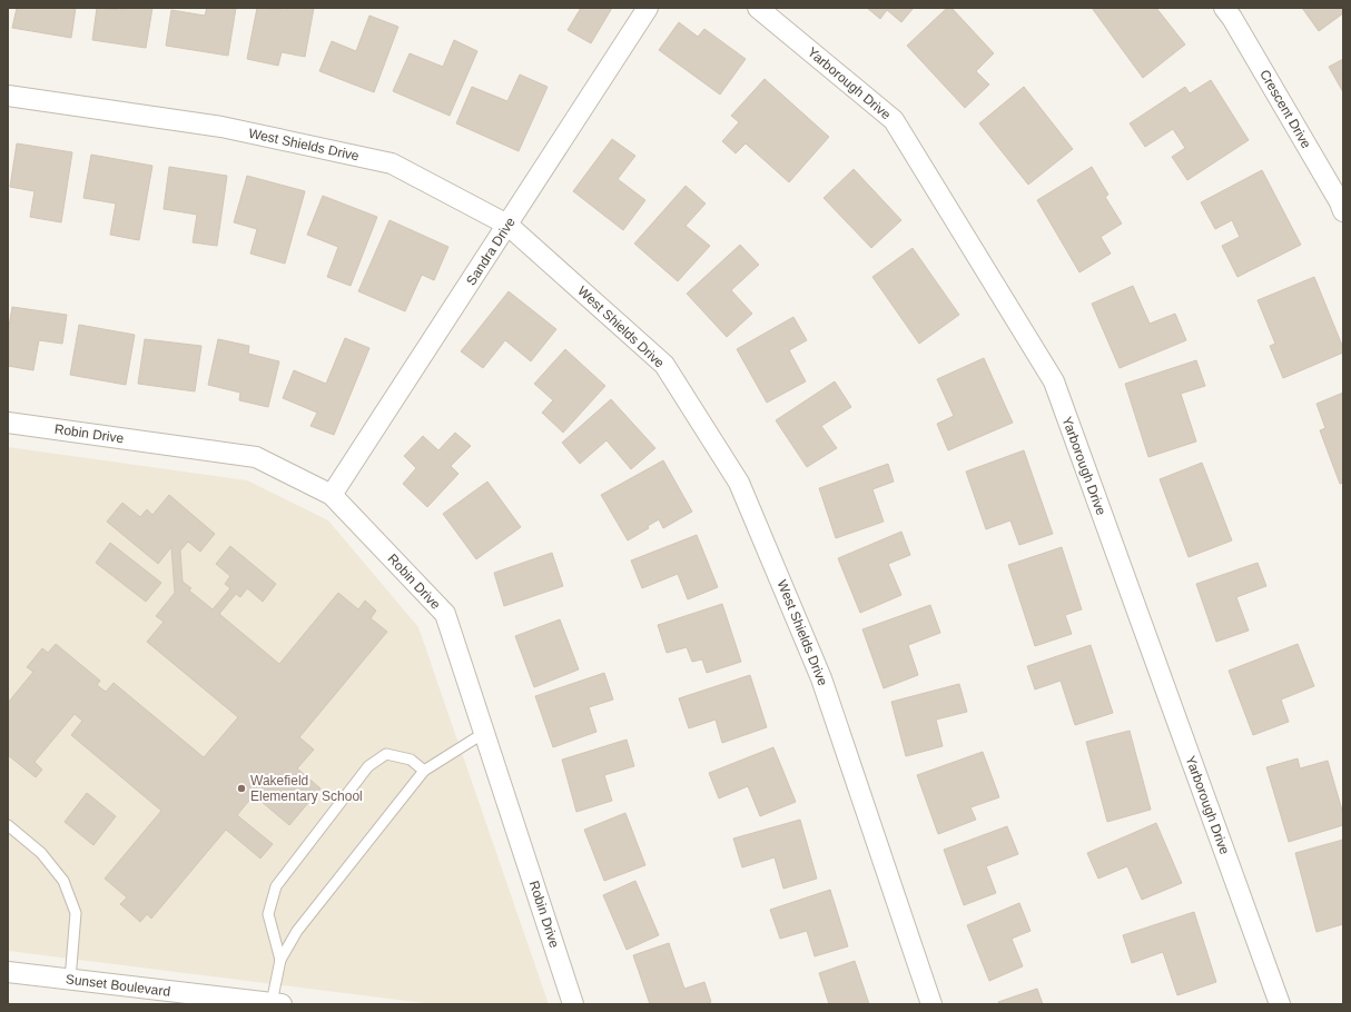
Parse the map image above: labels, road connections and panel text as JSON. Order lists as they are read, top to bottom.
{
  "streets": {
    "street": [
      "Yarborough Drive",
      "Crescent Drive",
      "West Shields Drive",
      "Sandra Drive",
      "Robin Drive",
      "Sunset Boulevard"
    ]
  },
  "crossings": [
    ["West Shields Drive", "Sandra Drive"],
    ["Sandra Drive", "Robin Drive"]
  ],
  "places": ["Wakefield Elementary School"]
}
